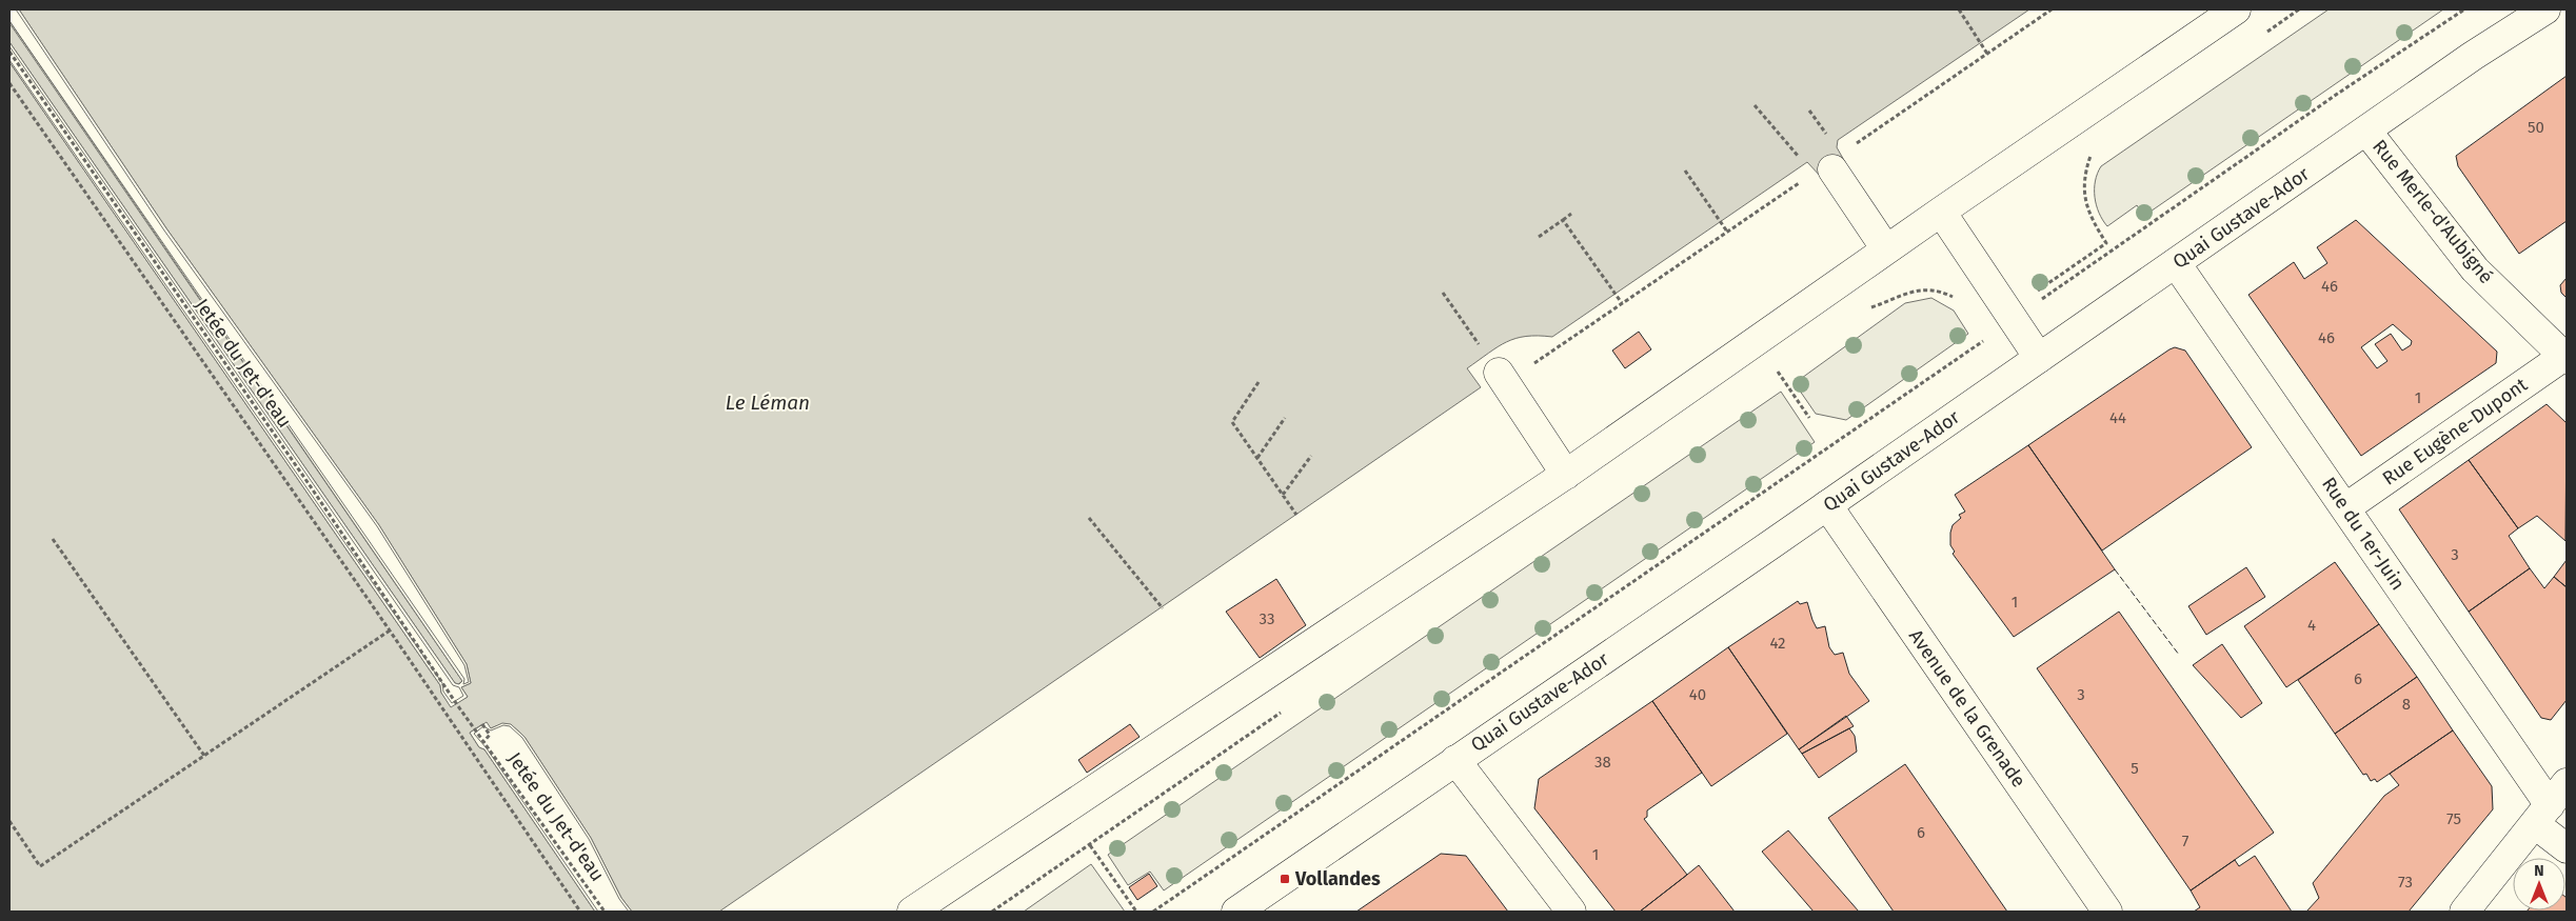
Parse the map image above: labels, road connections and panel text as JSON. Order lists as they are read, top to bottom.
{
  "streets": {
    "street": [
      "Rue Merle-d'Aubigné",
      "Quai Gustave-Ador",
      "Rue Eugène-Dupont",
      "Rue du 1er-Juin",
      "Avenue de la Grenade"
    ],
    "path": ["Jetée du Jet-d'eau"]
  },
  "crossings": [
    ["Rue Merle-d'Aubigné", "Quai Gustave-Ador"],
    ["Rue Merle-d'Aubigné", "Rue Eugène-Dupont"],
    ["Quai Gustave-Ador", "Rue du 1er-Juin"],
    ["Quai Gustave-Ador", "Avenue de la Grenade"],
    ["Rue Eugène-Dupont", "Rue du 1er-Juin"]
  ],
  "water": ["Le Léman"],
  "places": {
    "transit": ["Vollandes"]
  },
  "house_numbers": [
    "50",
    "46",
    "46",
    "1",
    "44",
    "3",
    "1",
    "33",
    "4",
    "42",
    "6",
    "40",
    "3",
    "8",
    "38",
    "5",
    "75",
    "6",
    "7",
    "1",
    "73"
  ],
  "north": "top"
}
